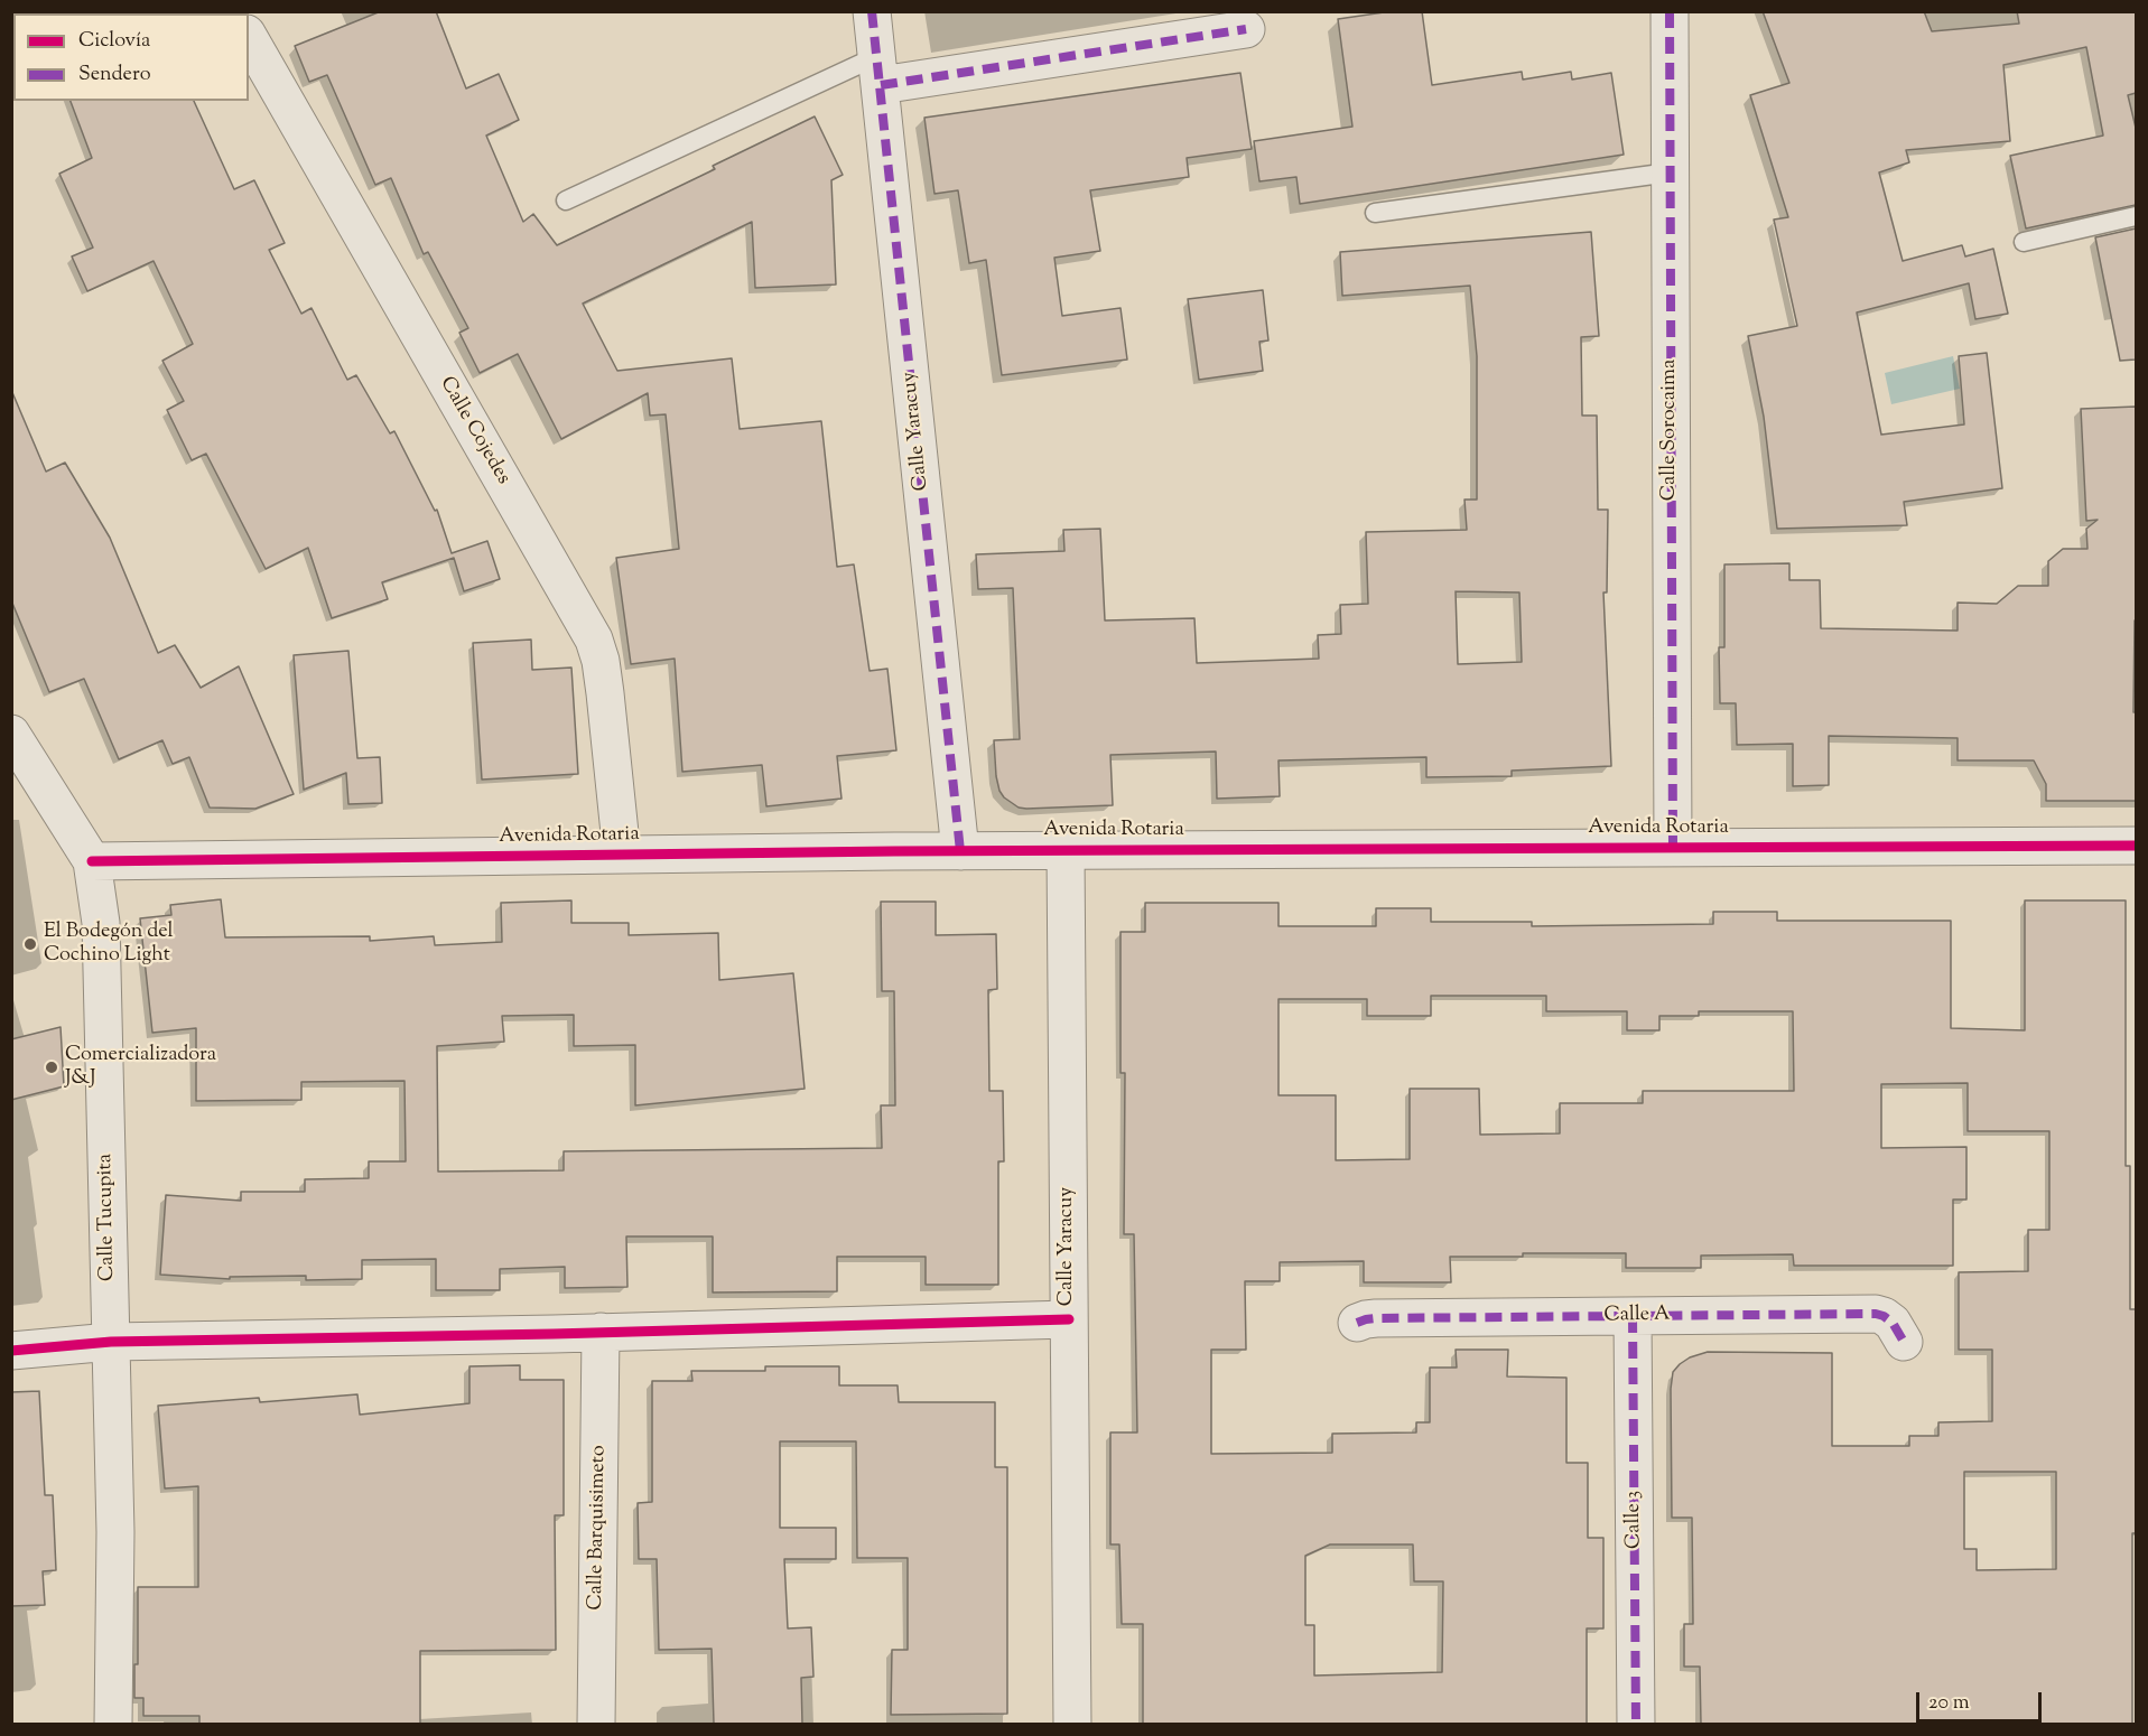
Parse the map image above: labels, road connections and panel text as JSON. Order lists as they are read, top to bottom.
{
  "streets": {
    "street": [
      "Calle Sorocaima",
      "Calle Cojedes",
      "Calle Yaracuy",
      "Avenida Rotaria",
      "Calle Tucupita",
      "Calle A",
      "Calle 3",
      "Calle Barquisimeto"
    ]
  },
  "crossings": [
    ["Calle Sorocaima", "Avenida Rotaria"],
    ["Calle Cojedes", "Avenida Rotaria"],
    ["Calle Yaracuy", "Avenida Rotaria"],
    ["Avenida Rotaria", "Calle Tucupita"],
    ["Calle A", "Calle 3"]
  ],
  "places": ["El Bodegón del Cochino Light", "Comercializadora J&J"],
  "legend": ["Ciclovía", "Sendero"],
  "scale_bar": "20 m"
}
